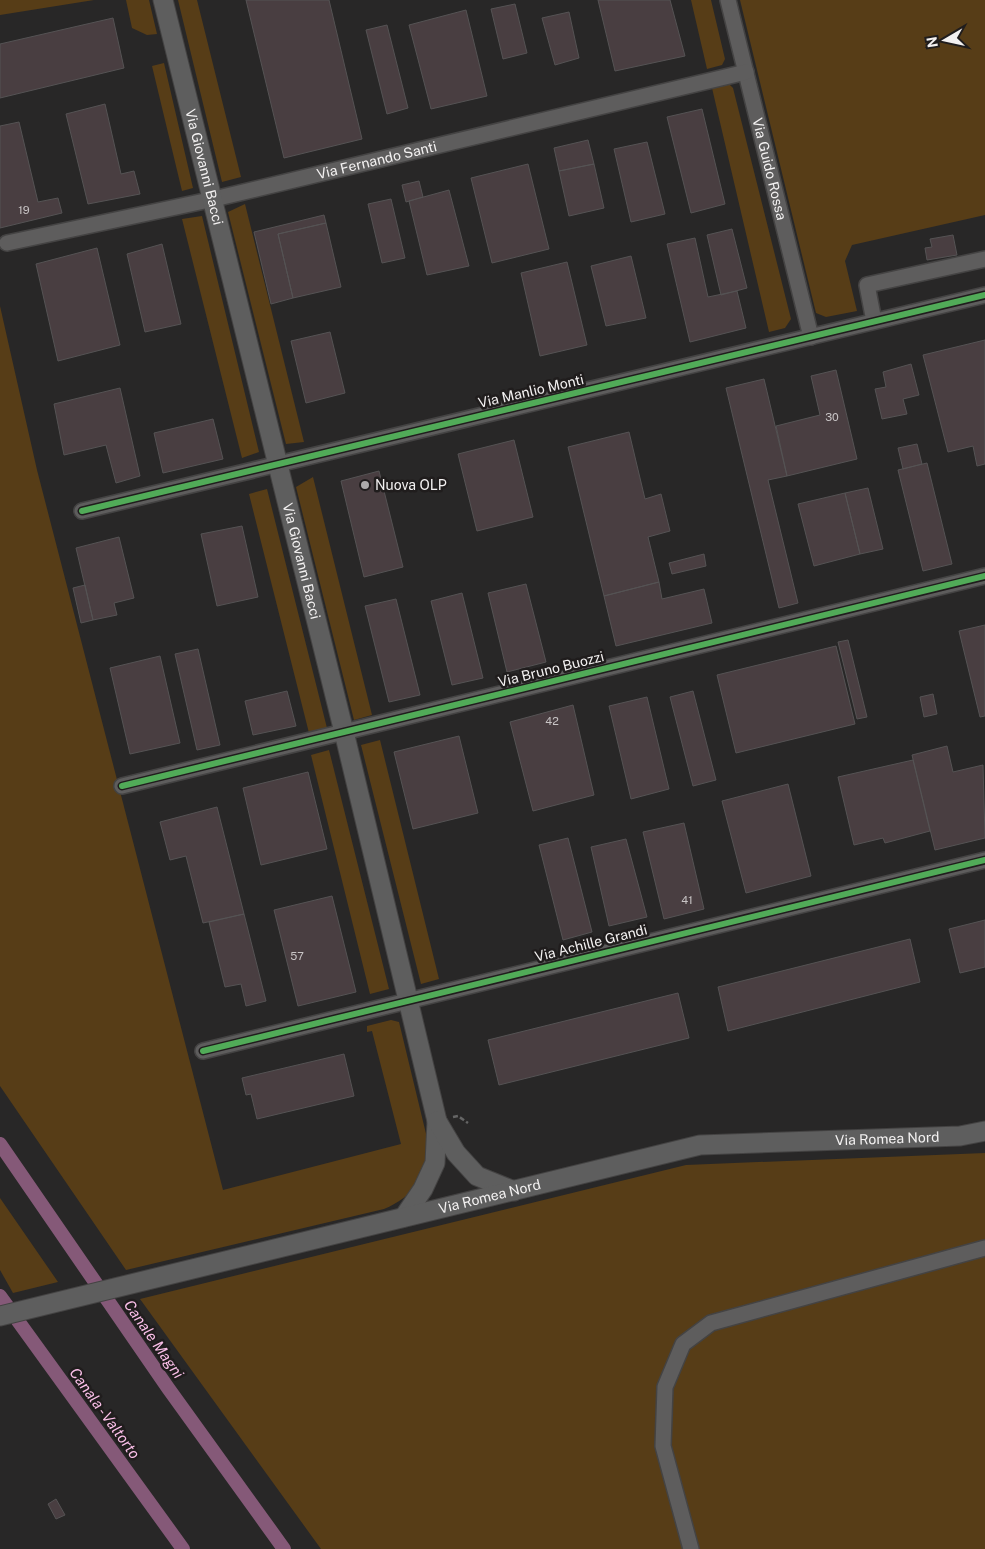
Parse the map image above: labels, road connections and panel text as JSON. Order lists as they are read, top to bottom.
{
  "streets": {
    "main road": ["Via Giovanni Bacci", "Via Romea Nord"],
    "street": [
      "Via Fernando Santi",
      "Via Guido Rossa",
      "Via Manlio Monti",
      "Via Bruno Buozzi",
      "Via Achille Grandi"
    ]
  },
  "crossings": [
    ["Via Fernando Santi", "Via Giovanni Bacci"],
    ["Via Fernando Santi", "Via Guido Rossa"],
    ["Via Giovanni Bacci", "Via Manlio Monti"],
    ["Via Giovanni Bacci", "Via Bruno Buozzi"],
    ["Via Giovanni Bacci", "Via Achille Grandi"],
    ["Via Giovanni Bacci", "Via Romea Nord"],
    ["Via Guido Rossa", "Via Manlio Monti"]
  ],
  "water": ["Canale Magni", "Canala - Valtorto"],
  "places": ["Nuova OLP"],
  "house_numbers": [
    "19",
    "30",
    "42",
    "41",
    "57"
  ],
  "north": "left"
}
